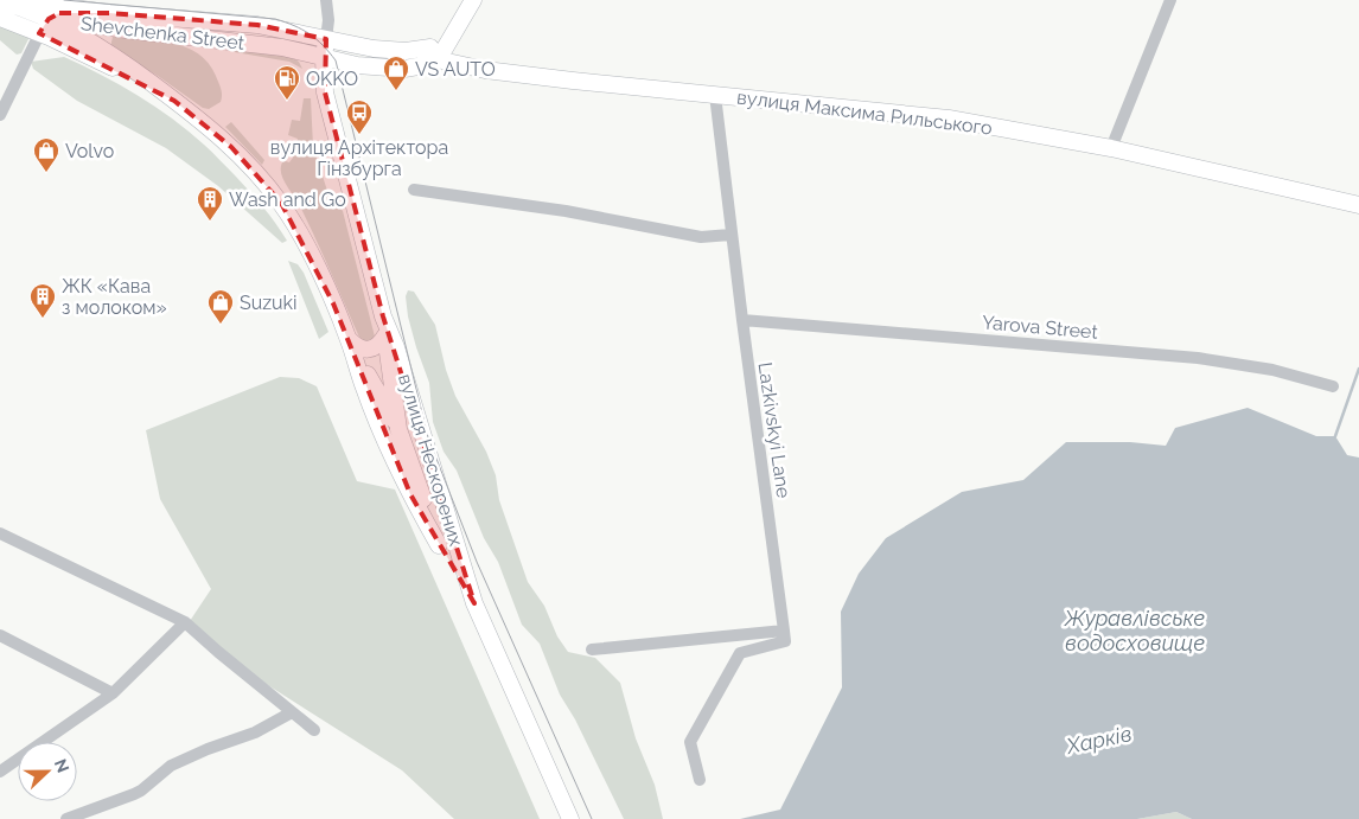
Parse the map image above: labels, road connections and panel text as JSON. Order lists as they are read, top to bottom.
{
  "streets": {
    "main road": ["Shevchenka Street", "вулиця Максима Рильського", "вулиця Нескорених"],
    "street": ["Yarova Street", "Lazkivskyi Lane"]
  },
  "crossings": [
    ["Shevchenka Street", "вулиця Максима Рильського"],
    ["Shevchenka Street", "вулиця Нескорених"],
    ["вулиця Максима Рильського", "Lazkivskyi Lane"],
    ["вулиця Максима Рильського", "вулиця Нескорених"],
    ["Yarova Street", "Lazkivskyi Lane"]
  ],
  "water": ["Журавлівське водосховище", "Харків"],
  "places": {
    "shop": ["VS AUTO", "Volvo", "Suzuki"],
    "fuel station": ["OKKO"],
    "bus stop": ["вулиця Архітектора Гінзбурга"],
    "building": ["Wash and Go", "ЖК «Кава з молоком»"]
  },
  "north": "right"
}
